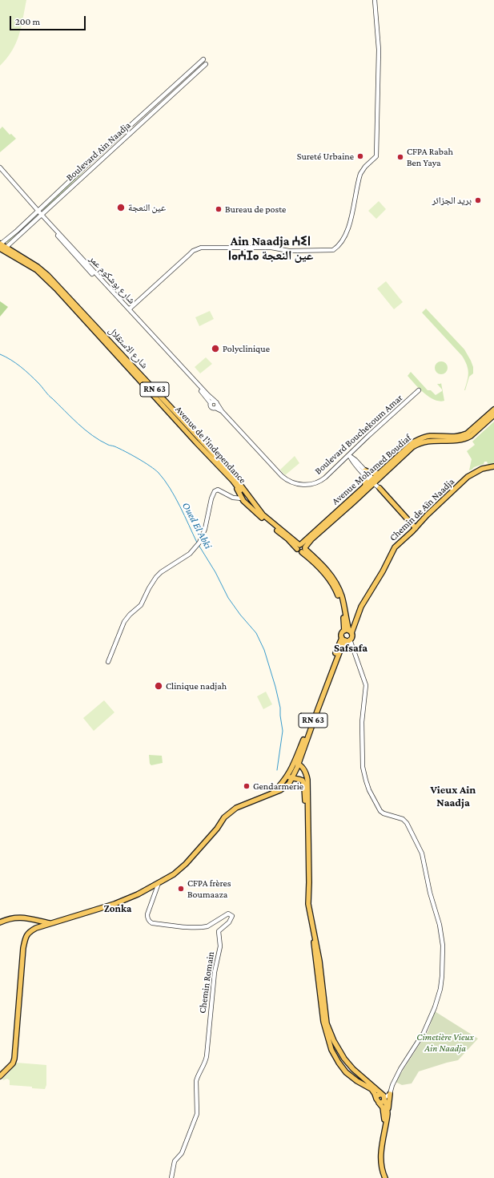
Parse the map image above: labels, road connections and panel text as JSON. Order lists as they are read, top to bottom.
{
  "streets": {
    "main road": [
      "شارع الاستقلال",
      "RN 63",
      "Avenue de l'independance",
      "Avenue Mohamed Boudiaf",
      "Chemin de Aïn Naadja"
    ],
    "street": [
      "Boulevard Ain Naadja",
      "شارع بوشكوم عمر",
      "Boulevard Bouchekoum Amar",
      "Chemin Romain"
    ]
  },
  "crossings": [
    ["Boulevard Ain Naadja", "شارع بوشكوم عمر"],
    ["Boulevard Ain Naadja", "شارع الاستقلال"],
    ["Boulevard Ain Naadja", "Avenue de l'independance"],
    ["شارع بوشكوم عمر", "Boulevard Bouchekoum Amar"],
    ["شارع الاستقلال", "RN 63"],
    ["شارع الاستقلال", "Avenue de l'independance"],
    ["شارع الاستقلال", "Avenue Mohamed Boudiaf"],
    ["RN 63", "Avenue de l'independance"],
    ["RN 63", "Avenue Mohamed Boudiaf"],
    ["RN 63", "Chemin de Aïn Naadja"],
    ["RN 63", "Chemin Romain"],
    ["Avenue de l'independance", "Avenue Mohamed Boudiaf"]
  ],
  "districts": [
    "Ain Naadja ⵄⵉⵏ ⵏⴰⵄⵊⴰ عين النعجة",
    "Safsafa",
    "Vieux Ain Naadja",
    "Zonka"
  ],
  "water": ["Oued El Abki"],
  "parks": ["Cimetière Vieux Ain Naadja"],
  "places": [
    "Sureté Urbaine",
    "CFPA Rabah Ben Yaya",
    "بريد الجزائر",
    "عين النعجة",
    "Bureau de poste",
    "Polyclinique",
    "Clinique nadjah",
    "Gendarmerie",
    "CFPA frères Boumaaza"
  ],
  "scale_bar": "200 m"
}
